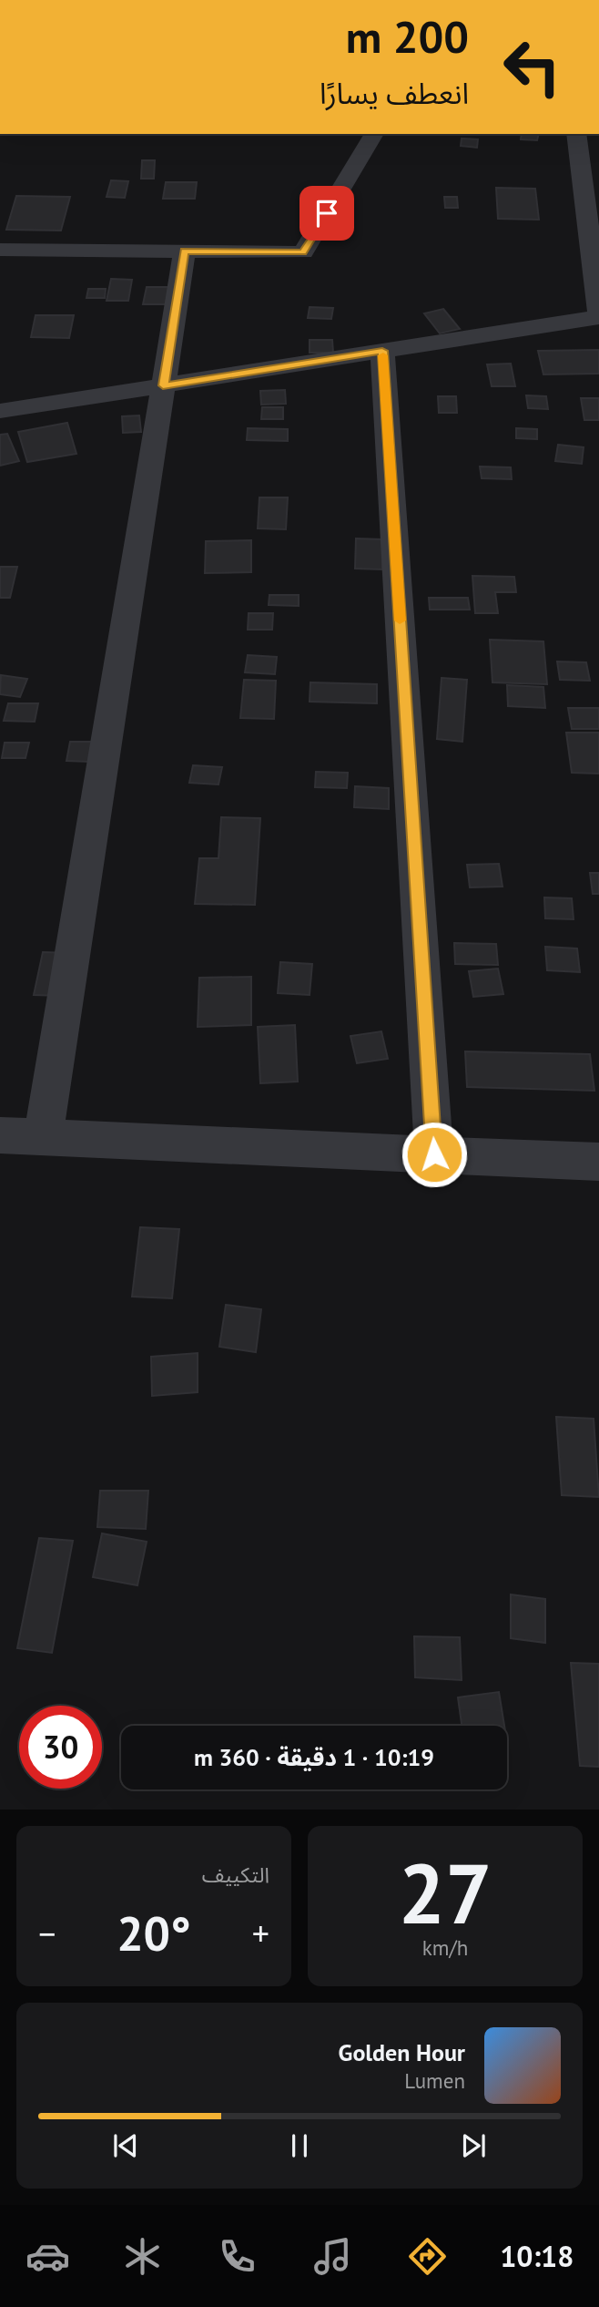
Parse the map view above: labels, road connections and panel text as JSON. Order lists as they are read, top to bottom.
{
  "page": {
    "turn": ["200 m", "انعطف يسارًا"],
    "limit": "30",
    "trip": "10:19 · 1 دقيقة · 360 m",
    "tile": [
      ["27", "km/h"],
      "التكييف"
    ],
    "heat": ["−", "20°", "+"],
    "song": ["Golden Hour", "Lumen"],
    "tabs": "10:18"
  }
}
